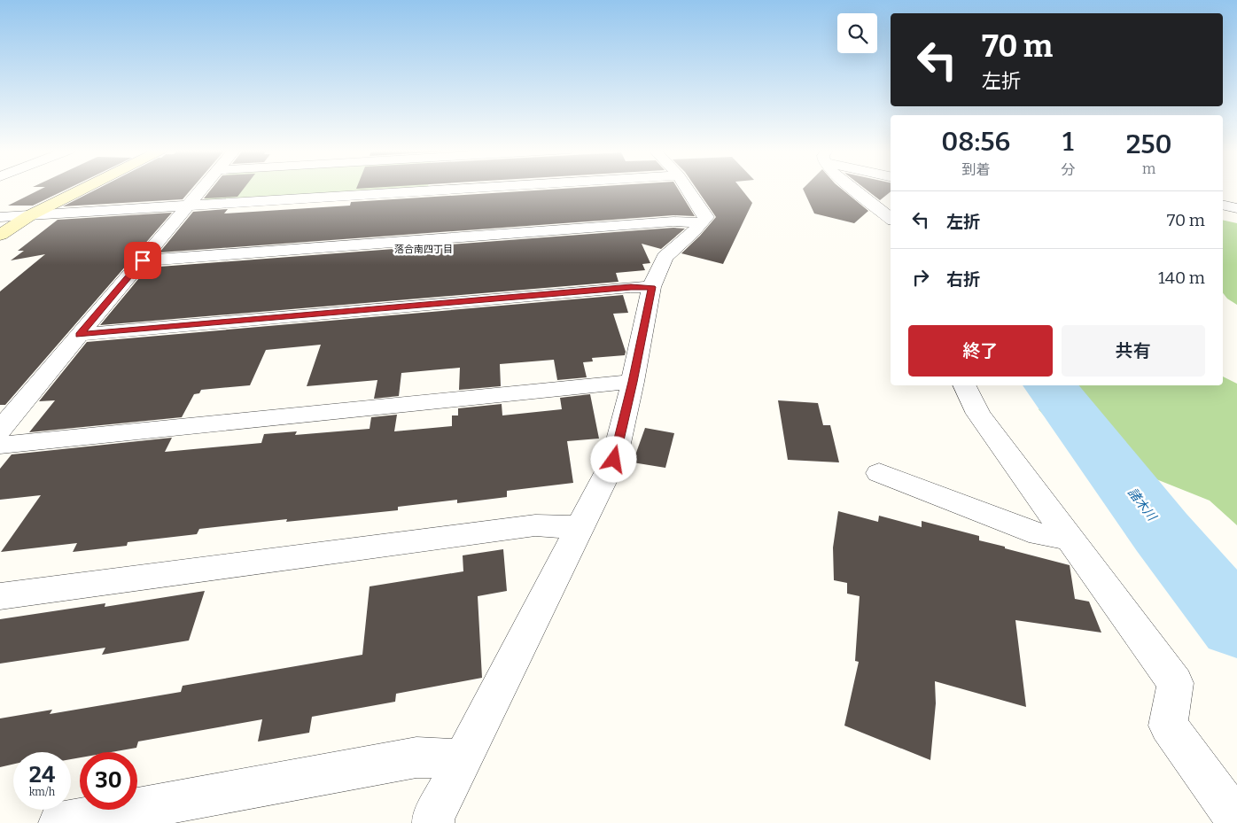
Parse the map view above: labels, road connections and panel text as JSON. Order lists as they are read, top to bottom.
{
  "districts": ["落合南四丁目"],
  "water": ["諸木川"],
  "page": {
    "turn": ["70 m", "左折"],
    "eta": [
      "08:56",
      "到着",
      "1",
      "分",
      "250",
      "m"
    ],
    "list": [
      {
        "name": "左折",
        "value": "70 m"
      },
      {
        "name": "右折",
        "value": "140 m"
      }
    ],
    "buttons": ["終了", "共有"],
    "speed": "24 km/h",
    "limit": "30"
  }
}
